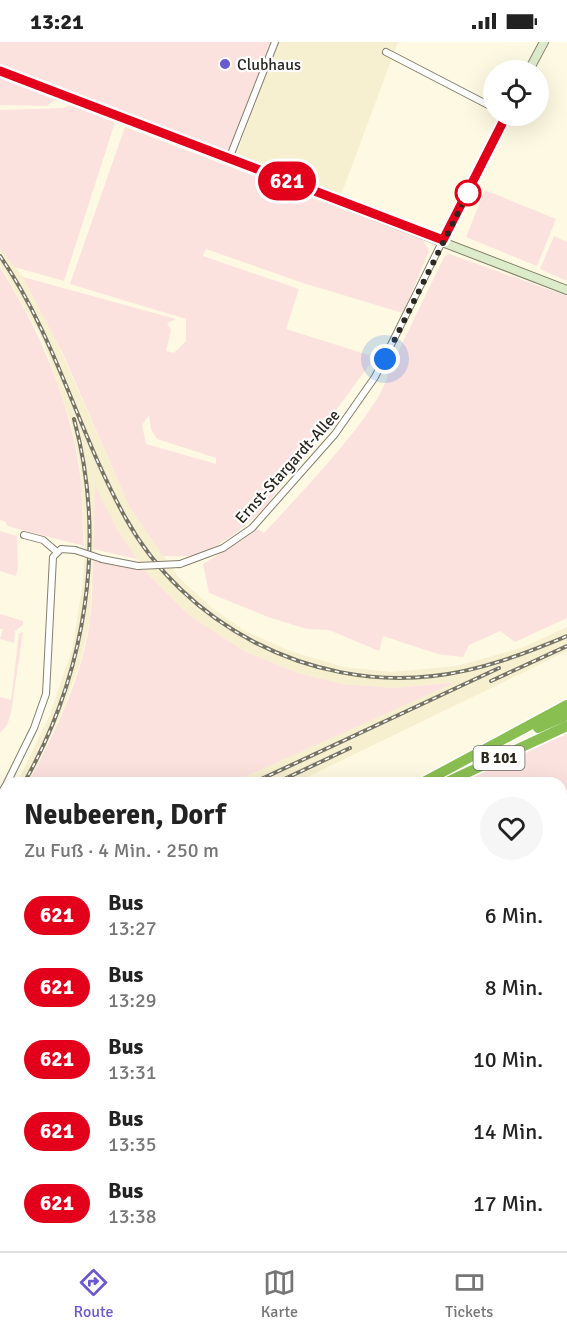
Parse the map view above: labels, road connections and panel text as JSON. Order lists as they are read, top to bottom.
{
  "streets": {
    "highway": ["B 101"],
    "street": ["Ernst-Stargardt-Allee"]
  },
  "places": ["Clubhaus"],
  "lines": ["bus line 621"],
  "page": {
    "status": "13:21",
    "on_map": "621",
    "heading": ["Neubeeren, Dorf", "Zu Fuß · 4 Min. · 250 m"],
    "list": [
      {
        "mark": "621",
        "name": "Bus",
        "note": "13:27",
        "value": "6 Min."
      },
      {
        "mark": "621",
        "name": "Bus",
        "note": "13:29",
        "value": "8 Min."
      },
      {
        "mark": "621",
        "name": "Bus",
        "note": "13:31",
        "value": "10 Min."
      },
      {
        "mark": "621",
        "name": "Bus",
        "note": "13:35",
        "value": "14 Min."
      },
      {
        "mark": "621",
        "name": "Bus",
        "note": "13:38",
        "value": "17 Min."
      }
    ],
    "tabs": ["Route", "Karte", "Tickets"]
  }
}
